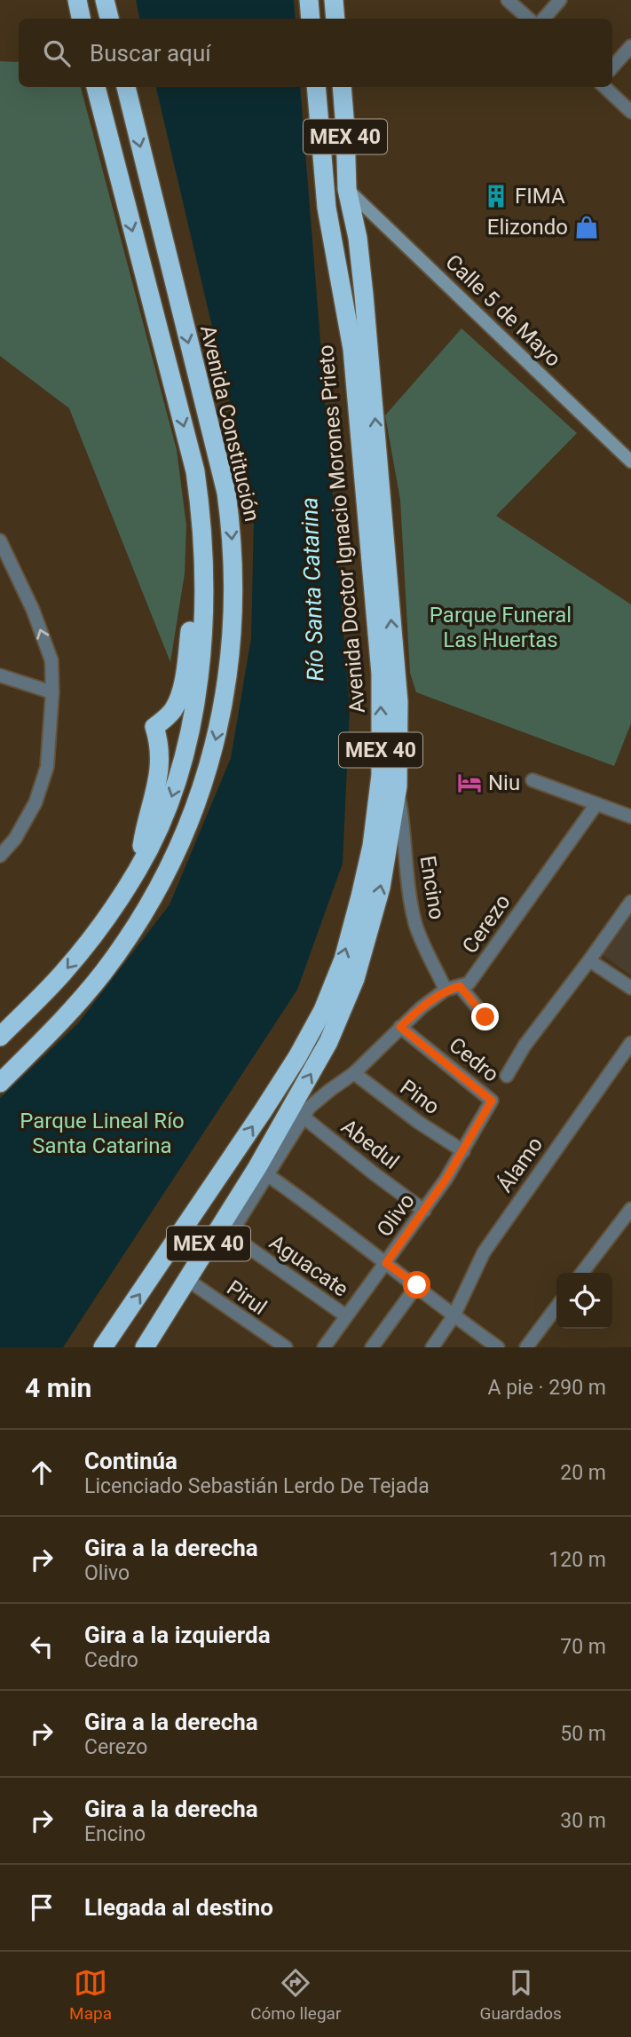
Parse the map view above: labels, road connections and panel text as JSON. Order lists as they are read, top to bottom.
{
  "streets": {
    "highway": ["MEX 40", "Avenida Constitución", "Avenida Doctor Ignacio Morones Prieto"],
    "street": [
      "Calle 5 de Mayo",
      "Encino",
      "Cerezo",
      "Cedro",
      "Pino",
      "Abedul",
      "Álamo",
      "Olivo",
      "Aguacate",
      "Pirul"
    ]
  },
  "crossings": [
    ["Calle 5 de Mayo", "Avenida Doctor Ignacio Morones Prieto"],
    ["Avenida Doctor Ignacio Morones Prieto", "Encino"],
    ["Avenida Doctor Ignacio Morones Prieto", "Cerezo"],
    ["Avenida Doctor Ignacio Morones Prieto", "Abedul"],
    ["Avenida Doctor Ignacio Morones Prieto", "Aguacate"],
    ["Avenida Doctor Ignacio Morones Prieto", "Pirul"],
    ["Encino", "Cerezo"],
    ["Cerezo", "Cedro"],
    ["Cerezo", "Pino"],
    ["Cerezo", "Abedul"],
    ["Cedro", "Olivo"],
    ["Pino", "Olivo"],
    ["Abedul", "Olivo"],
    ["Olivo", "Aguacate"]
  ],
  "one_way": ["Avenida Constitución", "Avenida Doctor Ignacio Morones Prieto"],
  "water": ["Río Santa Catarina"],
  "parks": ["Parque Funeral Las Huertas", "Parque Lineal Río Santa Catarina"],
  "places": {
    "building": ["FIMA"],
    "shop": ["Elizondo"],
    "hotel": ["Niu"]
  },
  "page": {
    "search": "Buscar aquí",
    "heading": ["4 min", "A pie · 290 m"],
    "list": [
      ["Continúa", "Licenciado Sebastián Lerdo De Tejada", "20 m"],
      ["Gira a la derecha", "Olivo", "120 m"],
      ["Gira a la izquierda", "Cedro", "70 m"],
      ["Gira a la derecha", "Cerezo", "50 m"],
      ["Gira a la derecha", "Encino", "30 m"],
      "Llegada al destino"
    ],
    "nav": ["Mapa", "Cómo llegar", "Guardados"]
  }
}
